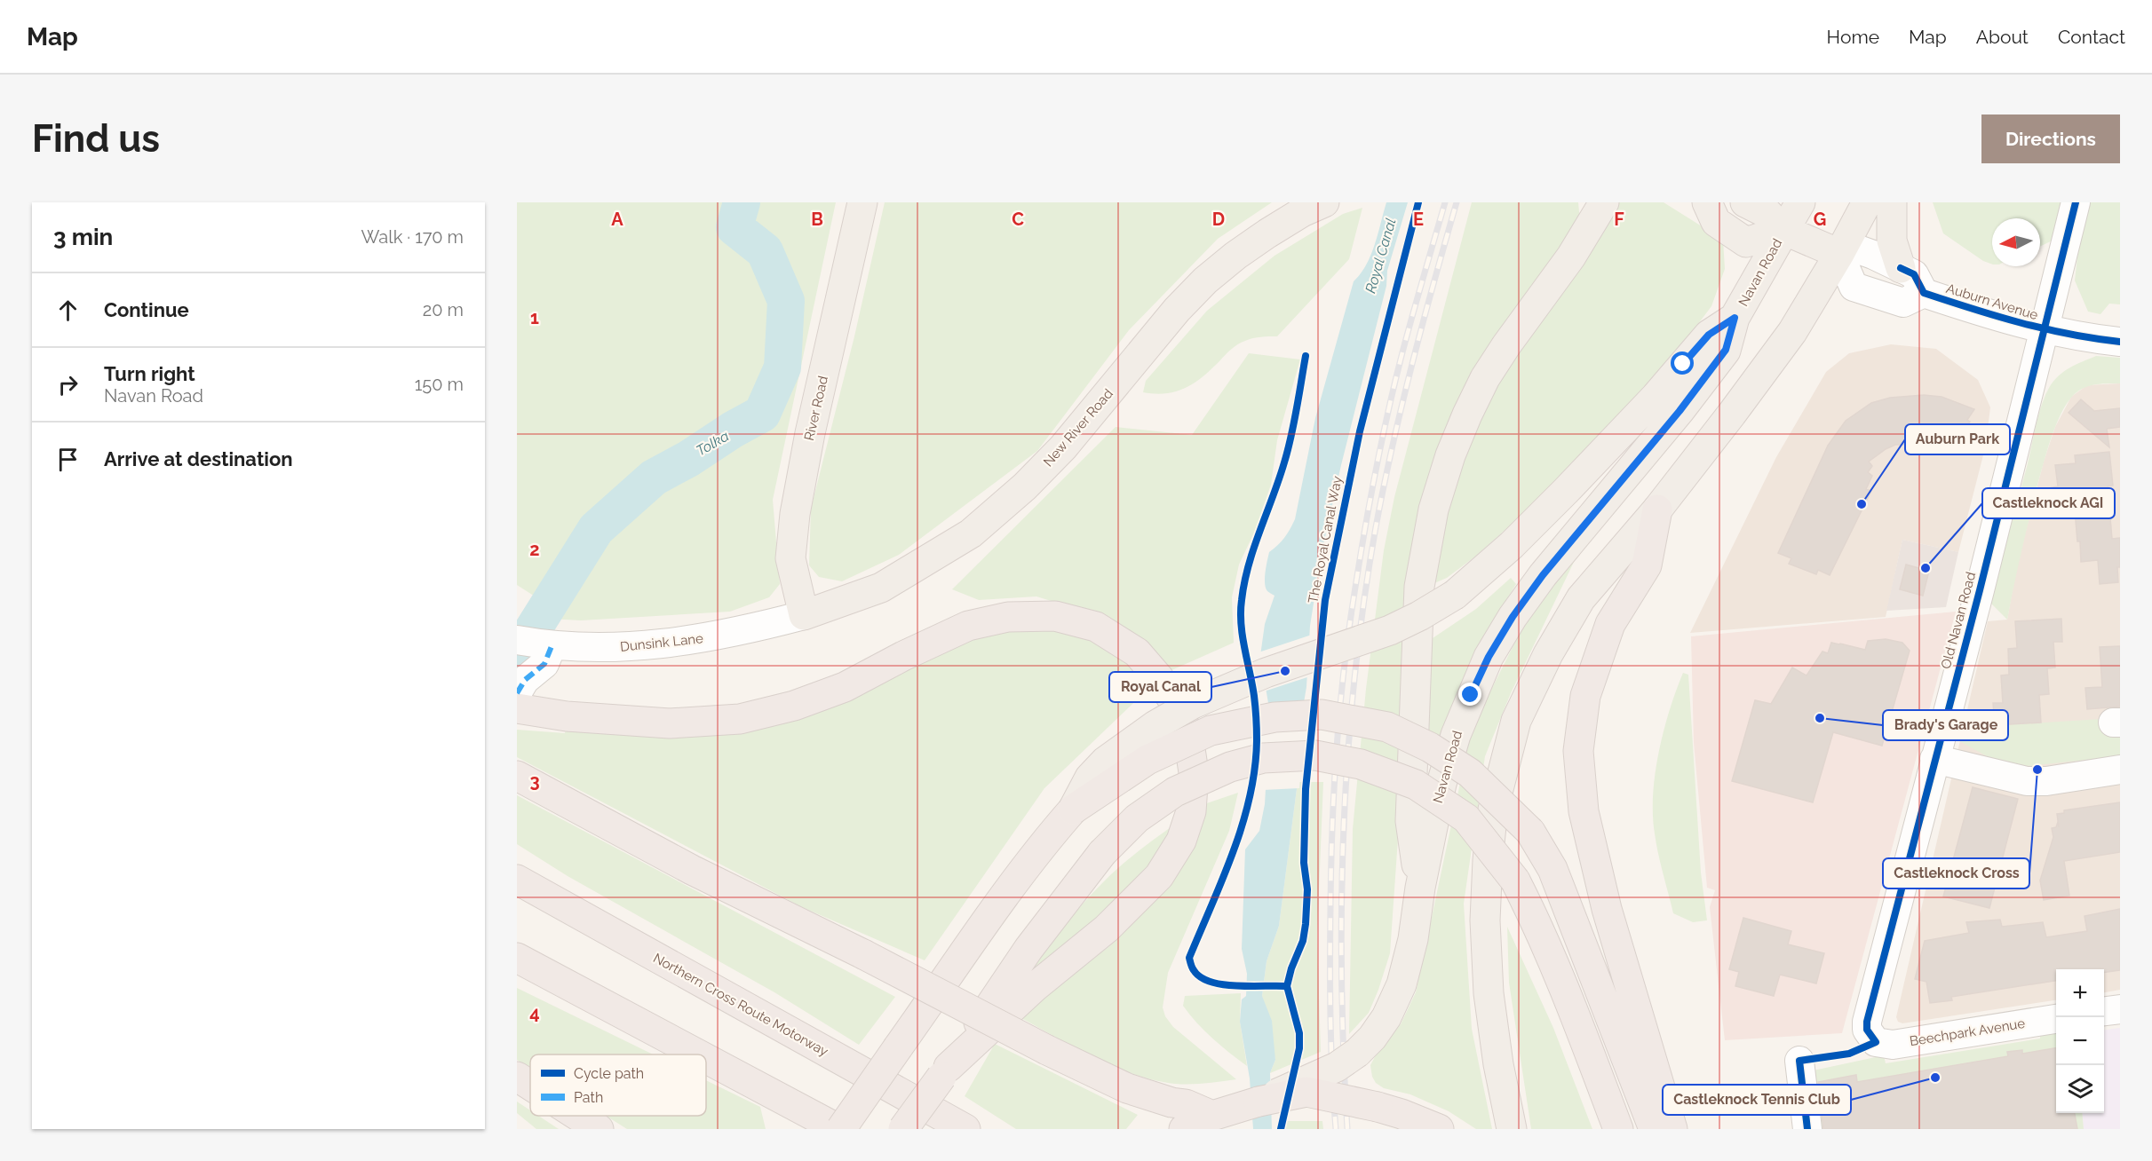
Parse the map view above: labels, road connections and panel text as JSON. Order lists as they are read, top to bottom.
{
  "streets": {
    "highway": ["Northern Cross Route Motorway"],
    "main road": ["Navan Road", "River Road", "New River Road"],
    "street": [
      "Auburn Avenue",
      "Old Navan Road",
      "Dunsink Lane",
      "Beechpark Avenue"
    ],
    "cycle path": ["The Royal Canal Way"]
  },
  "crossings": [
    ["Auburn Avenue", "Old Navan Road"],
    ["River Road", "New River Road"],
    ["River Road", "Dunsink Lane"],
    ["New River Road", "Dunsink Lane"],
    ["Old Navan Road", "Beechpark Avenue"]
  ],
  "water": ["Royal Canal", "Tolka"],
  "places": [
    "Auburn Park",
    "Castleknock AGI",
    "Royal Canal",
    "Brady's Garage",
    "Castleknock Cross",
    "Castleknock Tennis Club"
  ],
  "legend": ["Cycle path", "Path"],
  "north": "left",
  "page": {
    "header": "Map",
    "nav": [
      "Home",
      "Map",
      "About",
      "Contact"
    ],
    "buttons": "Directions",
    "title": "Find us",
    "heading": ["3 min", "Walk · 170 m"],
    "list": [
      ["Continue", "20 m"],
      ["Turn right", "Navan Road", "150 m"],
      "Arrive at destination"
    ],
    "map_buttons": ["+", "−"]
  },
  "grid": {
    "columns": [
      "A",
      "B",
      "C",
      "D",
      "E",
      "F",
      "G"
    ],
    "rows": [
      "1",
      "2",
      "3",
      "4"
    ]
  }
}
